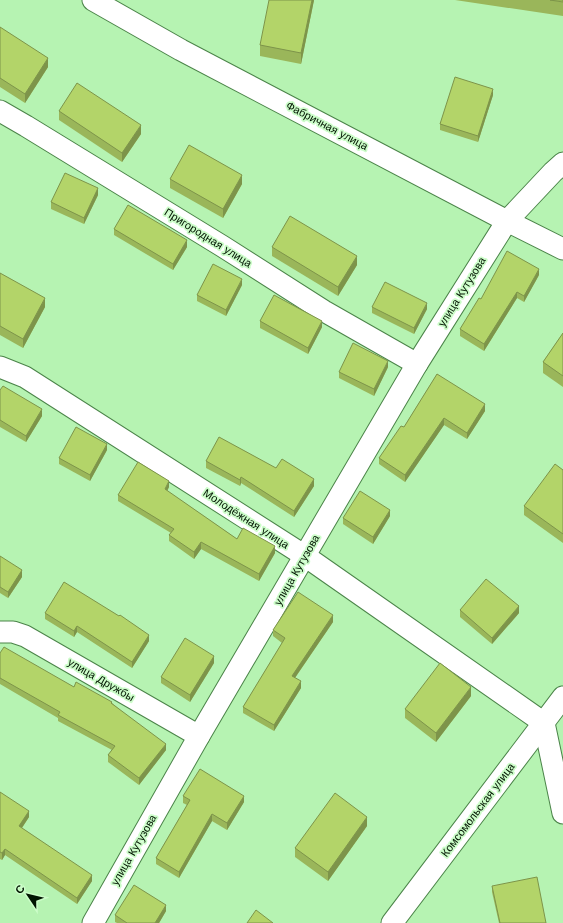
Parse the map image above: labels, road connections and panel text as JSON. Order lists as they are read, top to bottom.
{
  "streets": {
    "street": [
      "Фабричная улица",
      "Пригородная улица",
      "улица Кутузова",
      "Молодёжная улица",
      "улица Дружбы",
      "Комсомольская улица"
    ]
  },
  "crossings": [
    ["Фабричная улица", "улица Кутузова"],
    ["Пригородная улица", "улица Кутузова"],
    ["улица Кутузова", "Молодёжная улица"],
    ["улица Кутузова", "улица Дружбы"],
    ["Молодёжная улица", "Комсомольская улица"]
  ],
  "north": "top left"
}
